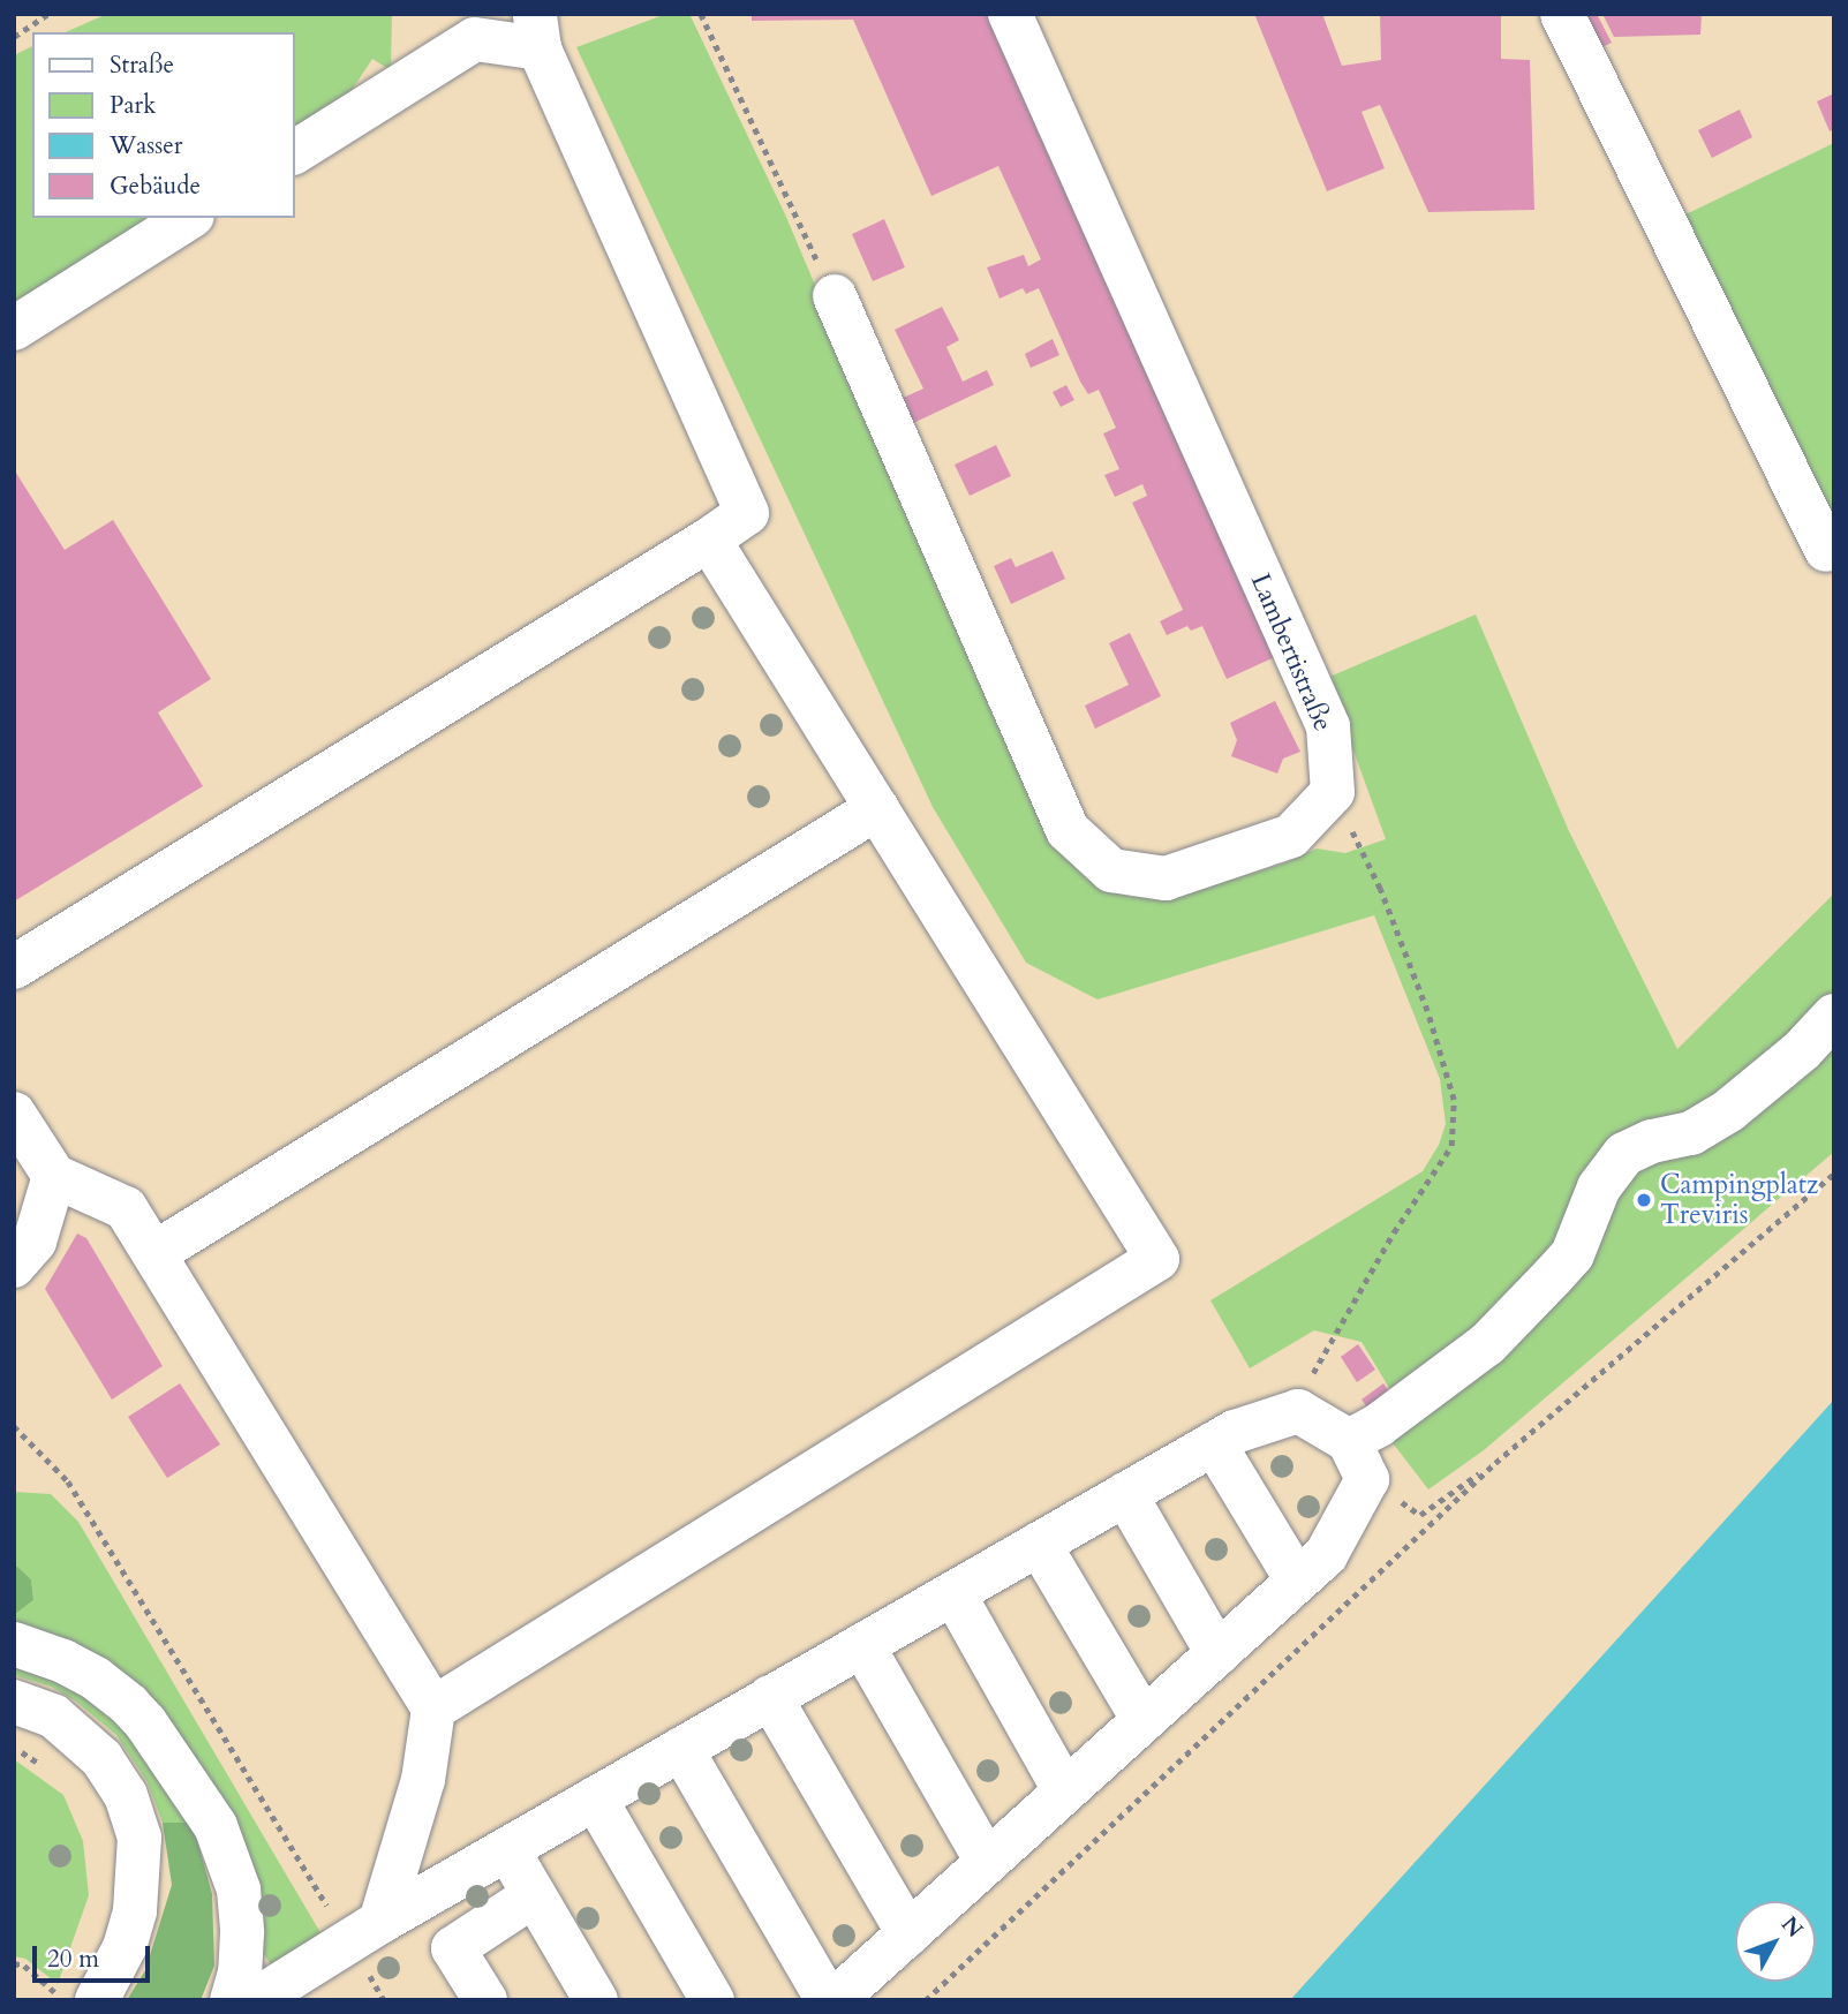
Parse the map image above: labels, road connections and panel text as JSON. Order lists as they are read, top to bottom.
{
  "streets": {
    "street": ["Lambertistraße"]
  },
  "places": ["Campingplatz Treviris"],
  "legend": [
    "Straße",
    "Park",
    "Wasser",
    "Gebäude"
  ],
  "scale_bar": "20 m",
  "north": "top right"
}
